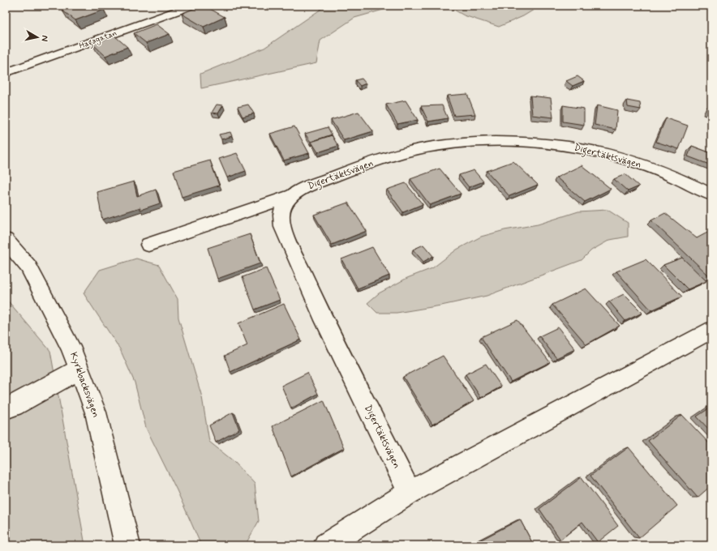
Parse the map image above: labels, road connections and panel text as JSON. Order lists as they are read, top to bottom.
{
  "streets": {
    "street": ["Hagagatan", "Digertäktsvägen", "Kyrkbacksvägen"]
  },
  "north": "right"
}
